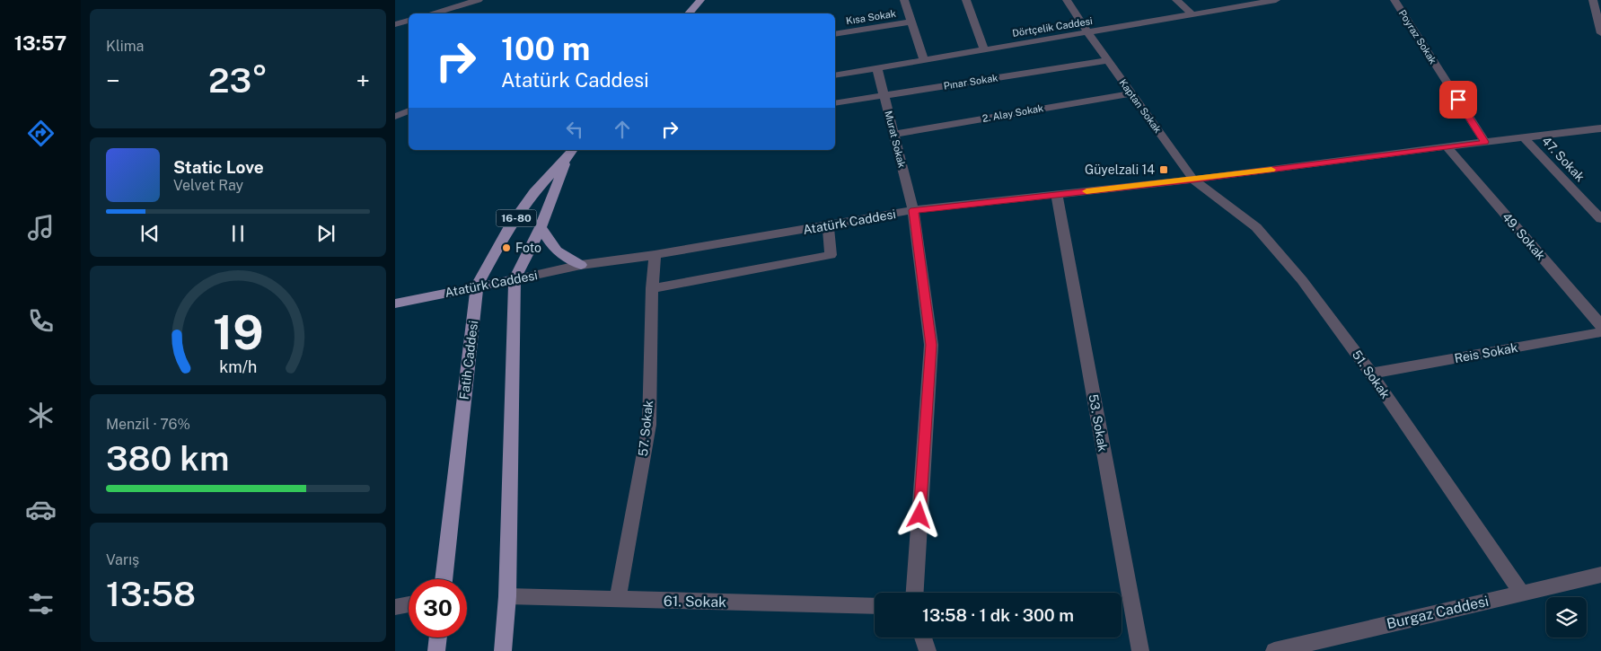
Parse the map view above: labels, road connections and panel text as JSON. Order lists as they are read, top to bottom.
{
  "streets": {
    "main road": ["16-80", "Atatürk Caddesi", "Fatih Caddesi"],
    "street": [
      "Kısa Sokak",
      "Dörtçelik Caddesi",
      "Poyraz Sokak",
      "Pınar Sokak",
      "Kaptan Sokak",
      "2. Alay Sokak",
      "Murat Sokak",
      "47. Sokak",
      "49. Sokak",
      "Reis Sokak",
      "51. Sokak",
      "53. Sokak",
      "57. Sokak",
      "61. Sokak",
      "Burgaz Caddesi"
    ]
  },
  "crossings": [
    ["Dörtçelik Caddesi", "Kaptan Sokak"],
    ["Dörtçelik Caddesi", "Murat Sokak"],
    ["Poyraz Sokak", "Atatürk Caddesi"],
    ["Pınar Sokak", "Kaptan Sokak"],
    ["Pınar Sokak", "Murat Sokak"],
    ["Kaptan Sokak", "2. Alay Sokak"],
    ["Kaptan Sokak", "Atatürk Caddesi"],
    ["Kaptan Sokak", "51. Sokak"],
    ["2. Alay Sokak", "Murat Sokak"],
    ["Murat Sokak", "Atatürk Caddesi"],
    ["47. Sokak", "Atatürk Caddesi"],
    ["16-80", "Atatürk Caddesi"],
    ["16-80", "Fatih Caddesi"],
    ["Atatürk Caddesi", "49. Sokak"],
    ["Atatürk Caddesi", "Fatih Caddesi"],
    ["Atatürk Caddesi", "51. Sokak"],
    ["Atatürk Caddesi", "53. Sokak"],
    ["Atatürk Caddesi", "57. Sokak"],
    ["Reis Sokak", "51. Sokak"],
    ["51. Sokak", "Burgaz Caddesi"],
    ["57. Sokak", "61. Sokak"]
  ],
  "places": {
    "transit": ["Güyelzali 14"],
    "other": ["Foto"]
  },
  "page": {
    "tabs": "13:57",
    "tile": [
      "Klima",
      ["Menzil · 76%", "380 km"],
      ["Varış", "13:58"]
    ],
    "turn": ["100 m", "Atatürk Caddesi"],
    "heat": ["−", "23°", "+"],
    "song": ["Static Love", "Velvet Ray"],
    "limit": "30",
    "trip": "13:58 · 1 dk · 300 m",
    "gauge": ["19", "km/h"]
  }
}
